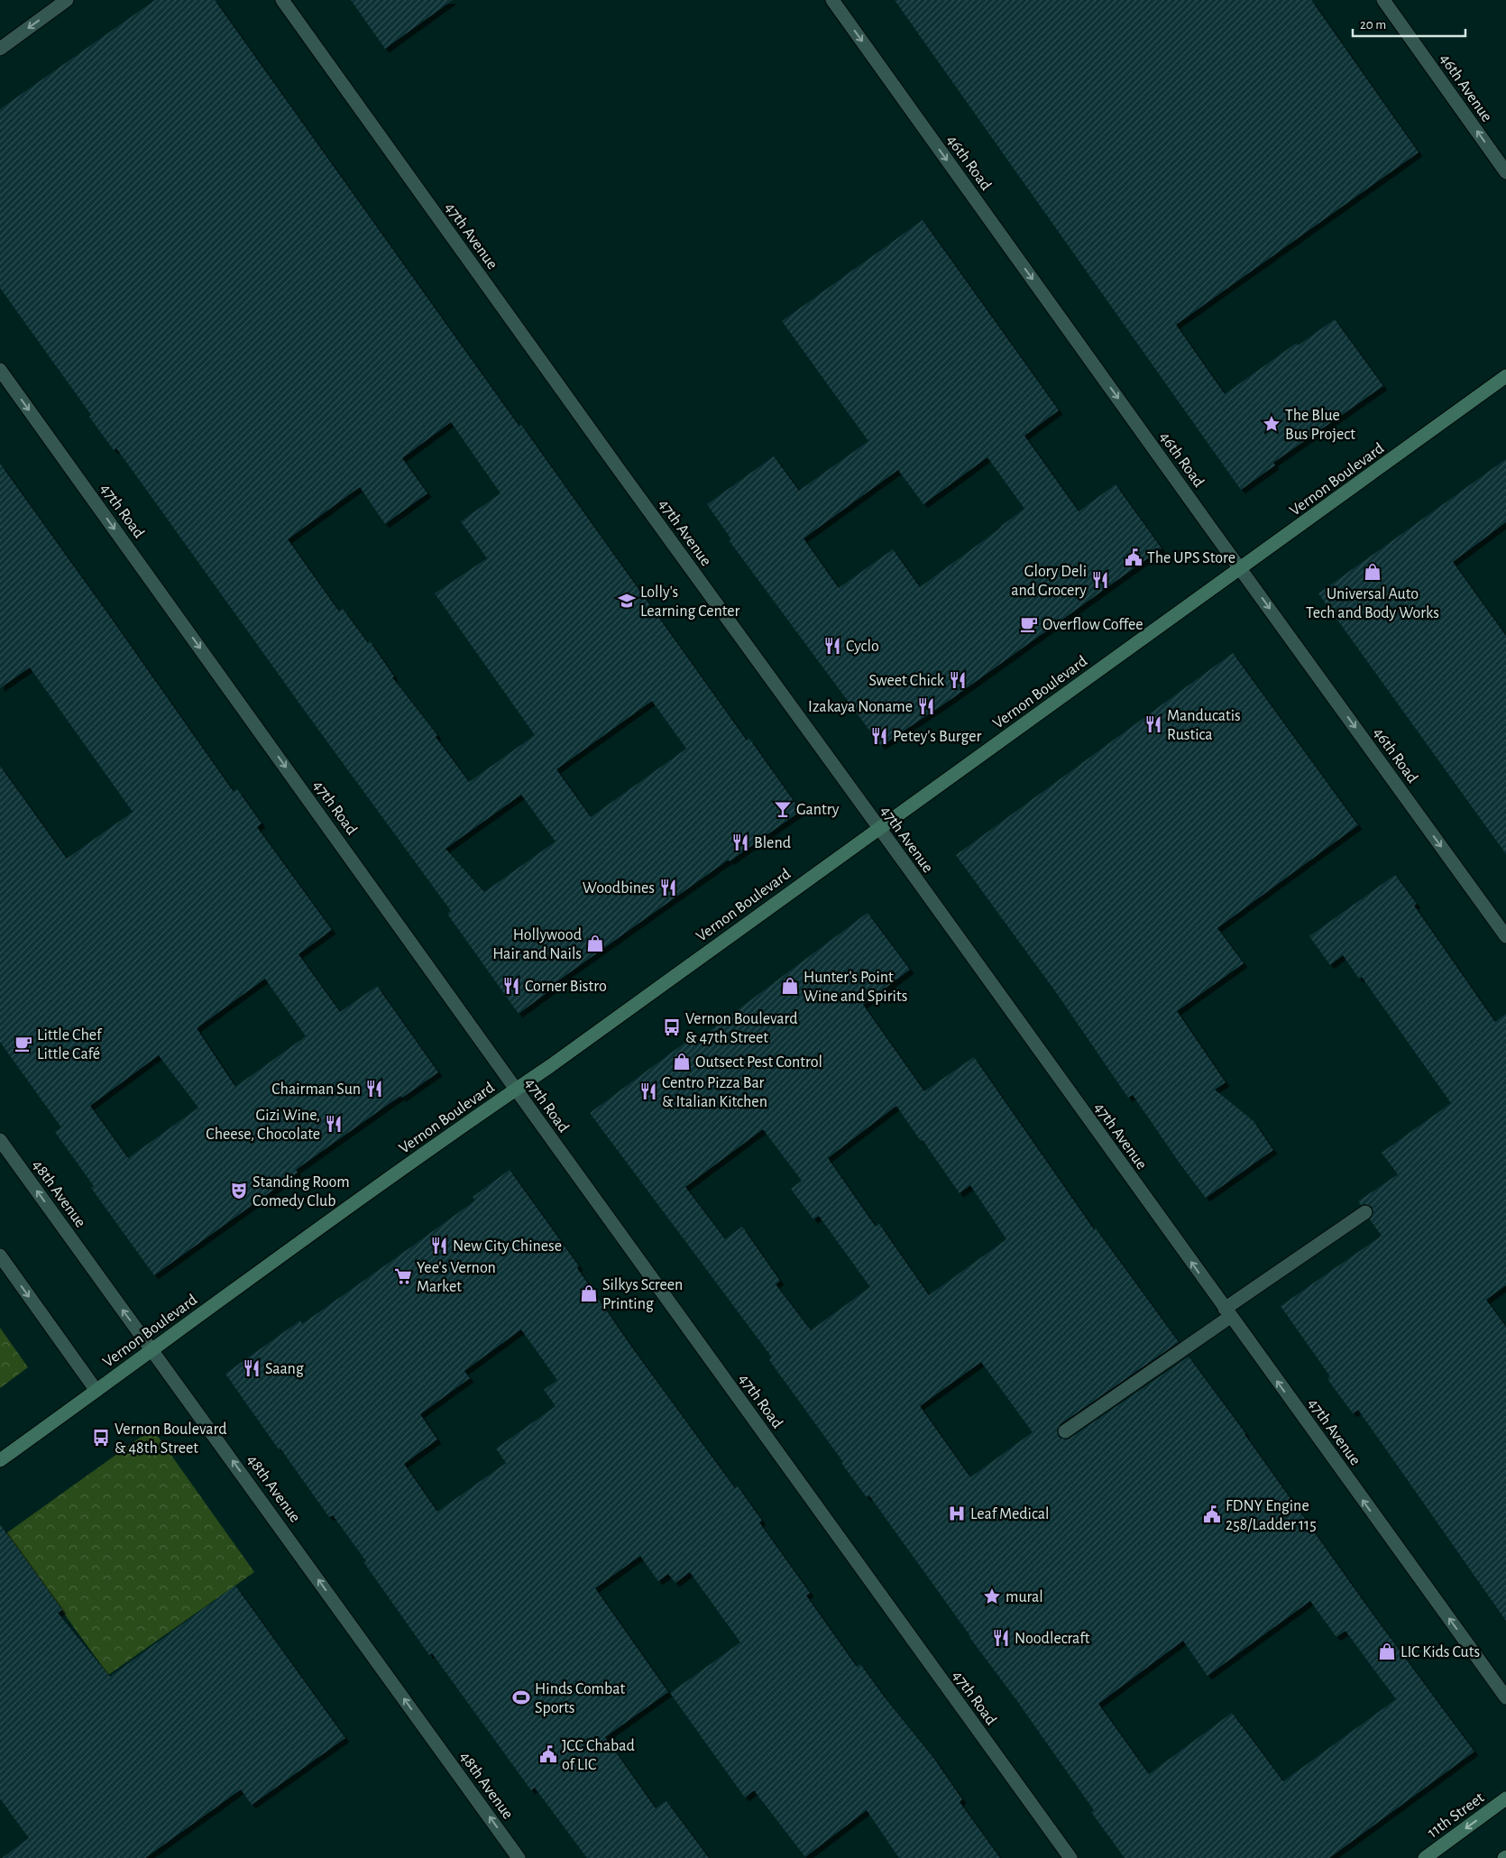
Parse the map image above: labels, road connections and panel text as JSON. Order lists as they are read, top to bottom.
{
  "streets": {
    "main road": ["Vernon Boulevard", "11th Street"],
    "street": [
      "46th Avenue",
      "46th Road",
      "47th Avenue",
      "47th Road",
      "48th Avenue"
    ]
  },
  "crossings": [
    ["46th Road", "Vernon Boulevard"],
    ["47th Avenue", "Vernon Boulevard"],
    ["Vernon Boulevard", "47th Road"],
    ["Vernon Boulevard", "48th Avenue"]
  ],
  "one_way": [
    "46th Avenue",
    "46th Road",
    "47th Avenue",
    "47th Road",
    "48th Avenue",
    "11th Street"
  ],
  "places": {
    "place": ["The Blue Bus Project", "mural"],
    "public building": ["The UPS Store", "FDNY Engine 258/Ladder 115", "JCC Chabad of LIC"],
    "shop": [
      "Universal Auto Tech and Body Works",
      "Hollywood Hair and Nails",
      "Hunter's Point Wine and Spirits",
      "Outsect Pest Control",
      "Silkys Screen Printing",
      "LIC Kids Cuts"
    ],
    "restaurant": [
      "Glory Deli and Grocery",
      "Cyclo",
      "Sweet Chick",
      "Izakaya Noname",
      "Manducatis Rustica",
      "Petey's Burger",
      "Blend",
      "Woodbines",
      "Corner Bistro",
      "Chairman Sun",
      "Centro Pizza Bar & Italian Kitchen",
      "Gizi Wine, Cheese, Chocolate",
      "New City Chinese",
      "Saang",
      "Noodlecraft"
    ],
    "school or university": ["Lolly's Learning Center"],
    "cafe": ["Overflow Coffee", "Little Chef Little Café"],
    "bar": ["Gantry"],
    "bus stop": ["Vernon Boulevard & 47th Street", "Vernon Boulevard & 48th Street"],
    "theatre": ["Standing Room Comedy Club"],
    "supermarket": ["Yee's Vernon Market"],
    "hospital": ["Leaf Medical"],
    "sports": ["Hinds Combat Sports"]
  },
  "scale_bar": "20 m"
}
